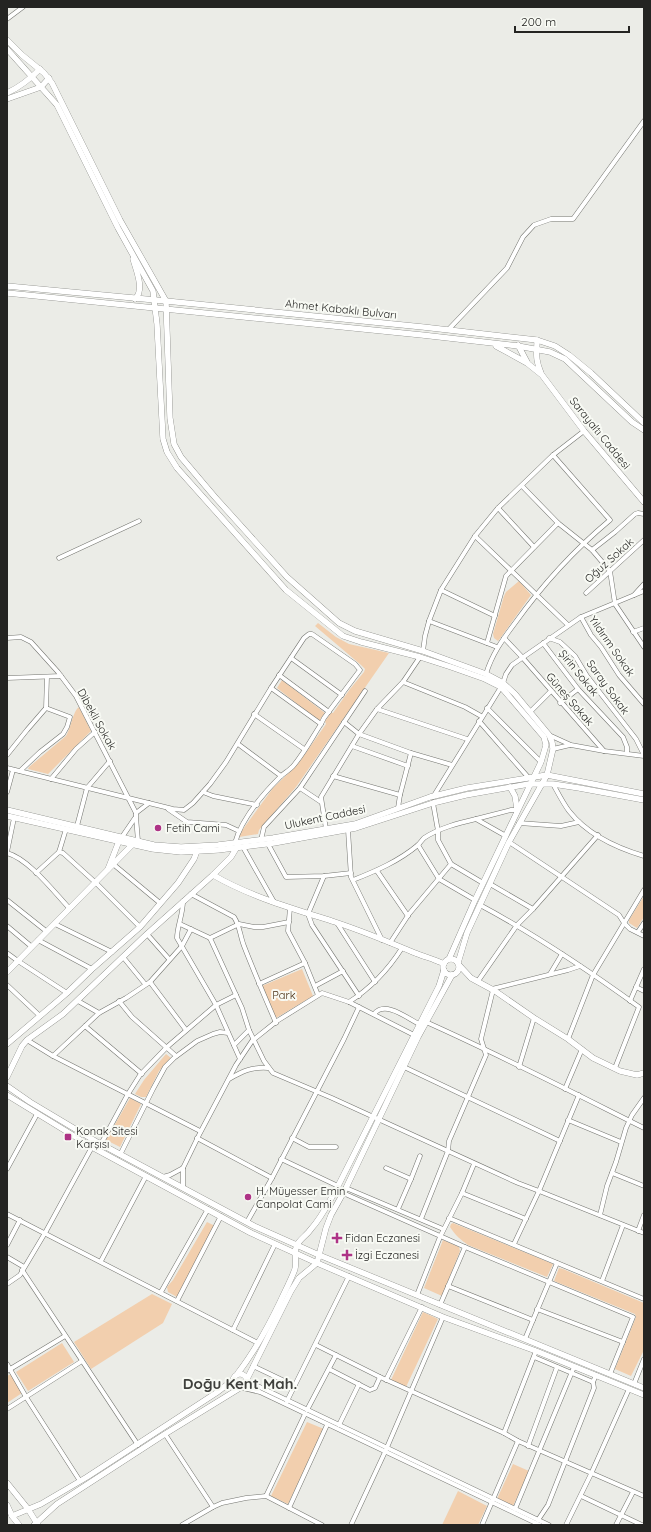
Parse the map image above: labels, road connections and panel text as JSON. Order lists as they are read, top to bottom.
{
  "streets": {
    "street": [
      "Ahmet Kabaklı Bulvarı",
      "Sarayaltı Caddesi",
      "Oğuz Sokak",
      "Yıldırım Sokak",
      "Şirin Sokak",
      "Saray Sokak",
      "Güneş Sokak",
      "Dibekli Sokak",
      "Ulukent Caddesi"
    ]
  },
  "districts": ["Doğu Kent Mah."],
  "parks": ["Park"],
  "places": {
    "other": ["Fetih Cami", "H. Müyesser Emin Canpolat Cami"],
    "transit": ["Konak Sitesi Karşısı"],
    "health": ["Fidan Eczanesi", "İzgi Eczanesi"]
  },
  "scale_bar": "200 m"
}
